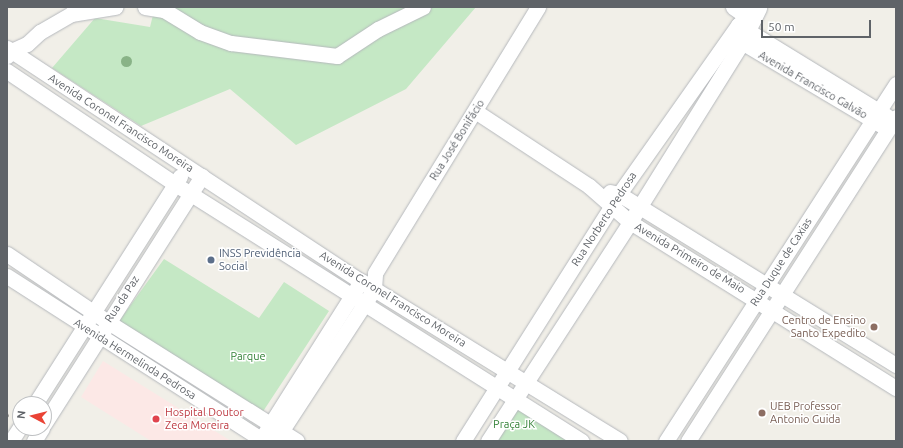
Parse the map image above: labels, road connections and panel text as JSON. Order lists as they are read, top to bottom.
{
  "streets": {
    "street": [
      "Avenida Francisco Galvão",
      "Avenida Coronel Francisco Moreira",
      "Rua José Bonifácio",
      "Rua Norberto Pedrosa",
      "Avenida Primeiro de Maio",
      "Rua Duque de Caxias",
      "Rua da Paz",
      "Avenida Hermelinda Pedrosa"
    ]
  },
  "crossings": [
    ["Avenida Francisco Galvão", "Rua Norberto Pedrosa"],
    ["Avenida Francisco Galvão", "Rua Duque de Caxias"],
    ["Avenida Coronel Francisco Moreira", "Rua José Bonifácio"],
    ["Avenida Coronel Francisco Moreira", "Rua Norberto Pedrosa"],
    ["Avenida Coronel Francisco Moreira", "Rua da Paz"],
    ["Rua José Bonifácio", "Avenida Primeiro de Maio"],
    ["Rua José Bonifácio", "Avenida Hermelinda Pedrosa"],
    ["Rua Norberto Pedrosa", "Avenida Primeiro de Maio"],
    ["Avenida Primeiro de Maio", "Rua Duque de Caxias"],
    ["Rua da Paz", "Avenida Hermelinda Pedrosa"]
  ],
  "parks": ["Parque", "Praça JK"],
  "places": [
    "INSS Previdência Social",
    "Centro de Ensino Santo Expedito",
    "UEB Professor Antonio Guida",
    "Hospital Doutor Zeca Moreira"
  ],
  "scale_bar": "50 m",
  "north": "left"
}
